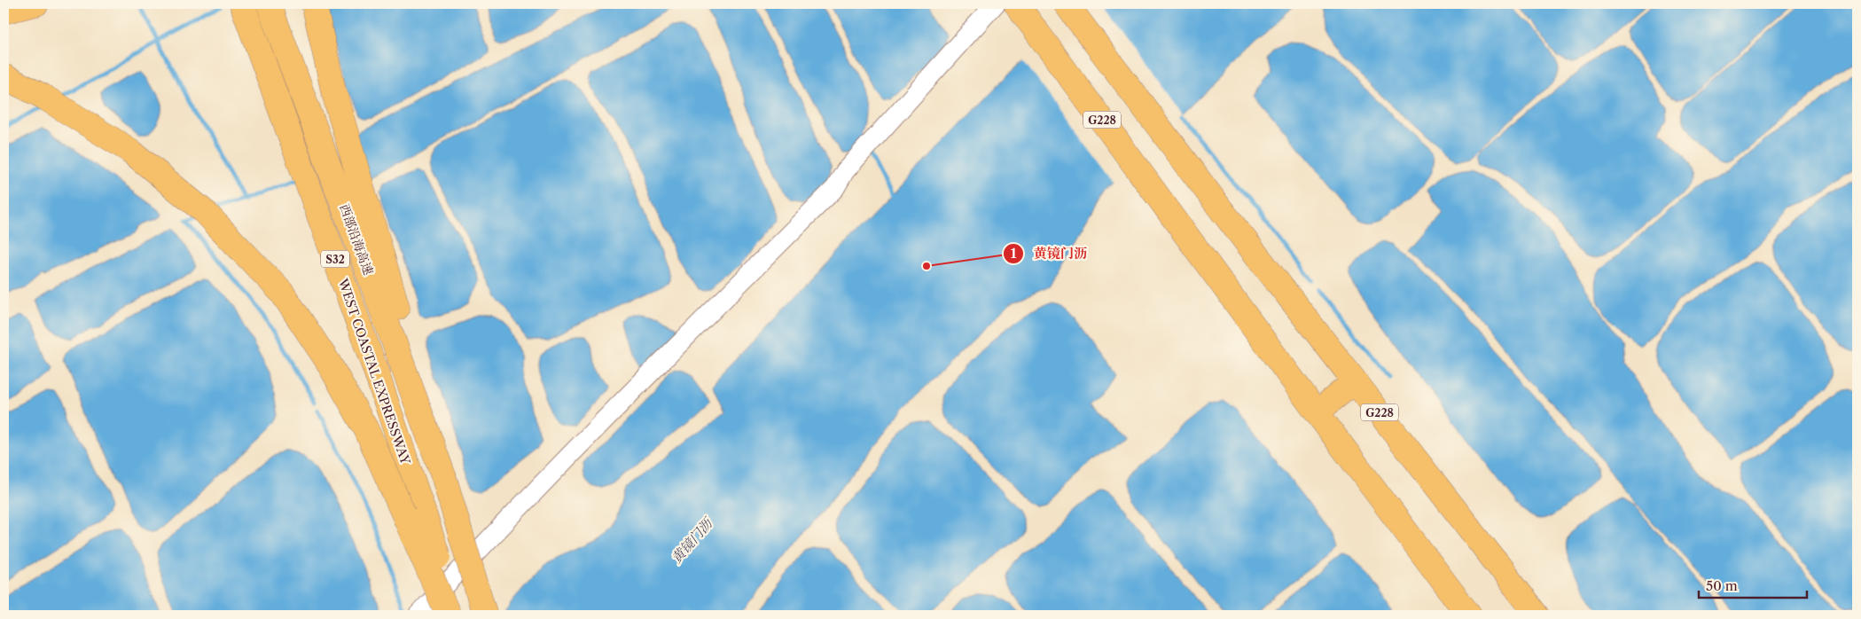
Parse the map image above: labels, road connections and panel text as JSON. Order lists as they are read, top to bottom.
{
  "streets": {
    "highway": [
      "G228",
      "西部沿海高速",
      "S32",
      "WEST COASTAL EXPRESSWAY"
    ]
  },
  "crossings": [
    ["西部沿海高速", "S32"]
  ],
  "water": ["黄镜门沥"],
  "places": ["黄镜门沥"],
  "scale_bar": "50 m"
}
